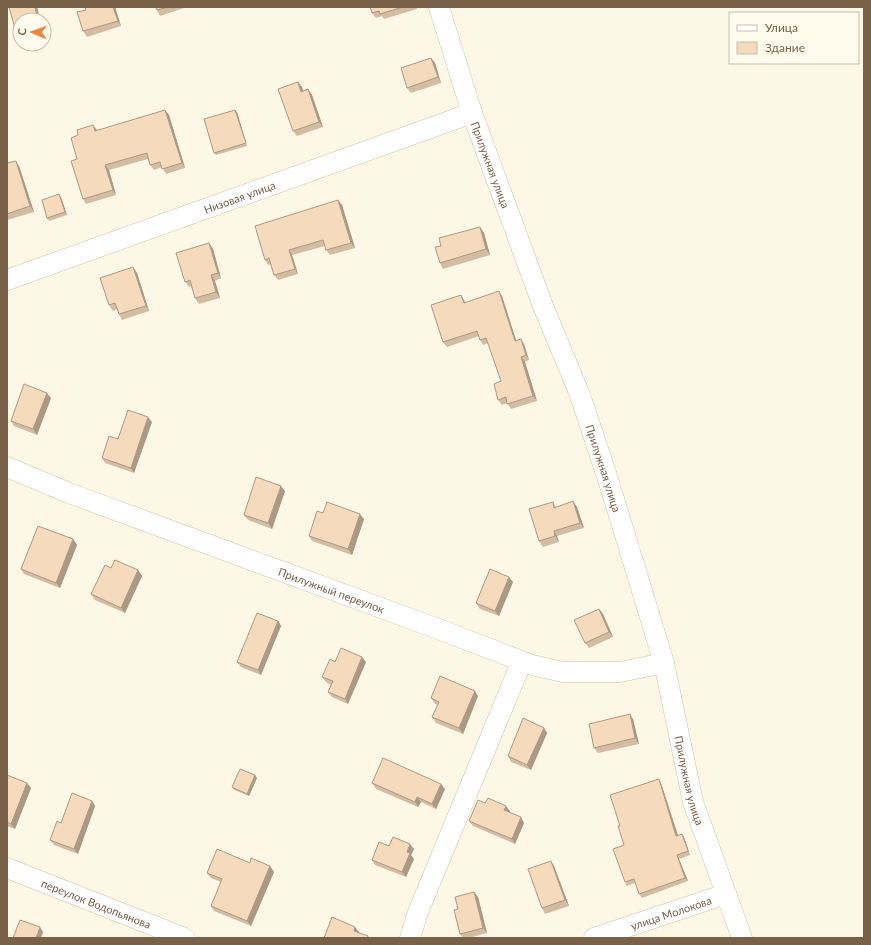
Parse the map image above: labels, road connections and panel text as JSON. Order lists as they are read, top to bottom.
{
  "streets": {
    "street": [
      "Прилужная улица",
      "Низовая улица",
      "Прилужный переулок",
      "переулок Водопьянова",
      "улица Молокова"
    ]
  },
  "crossings": [
    ["Прилужная улица", "Низовая улица"],
    ["Прилужная улица", "Прилужный переулок"],
    ["Прилужная улица", "улица Молокова"]
  ],
  "legend": ["Улица", "Здание"],
  "north": "left"
}
